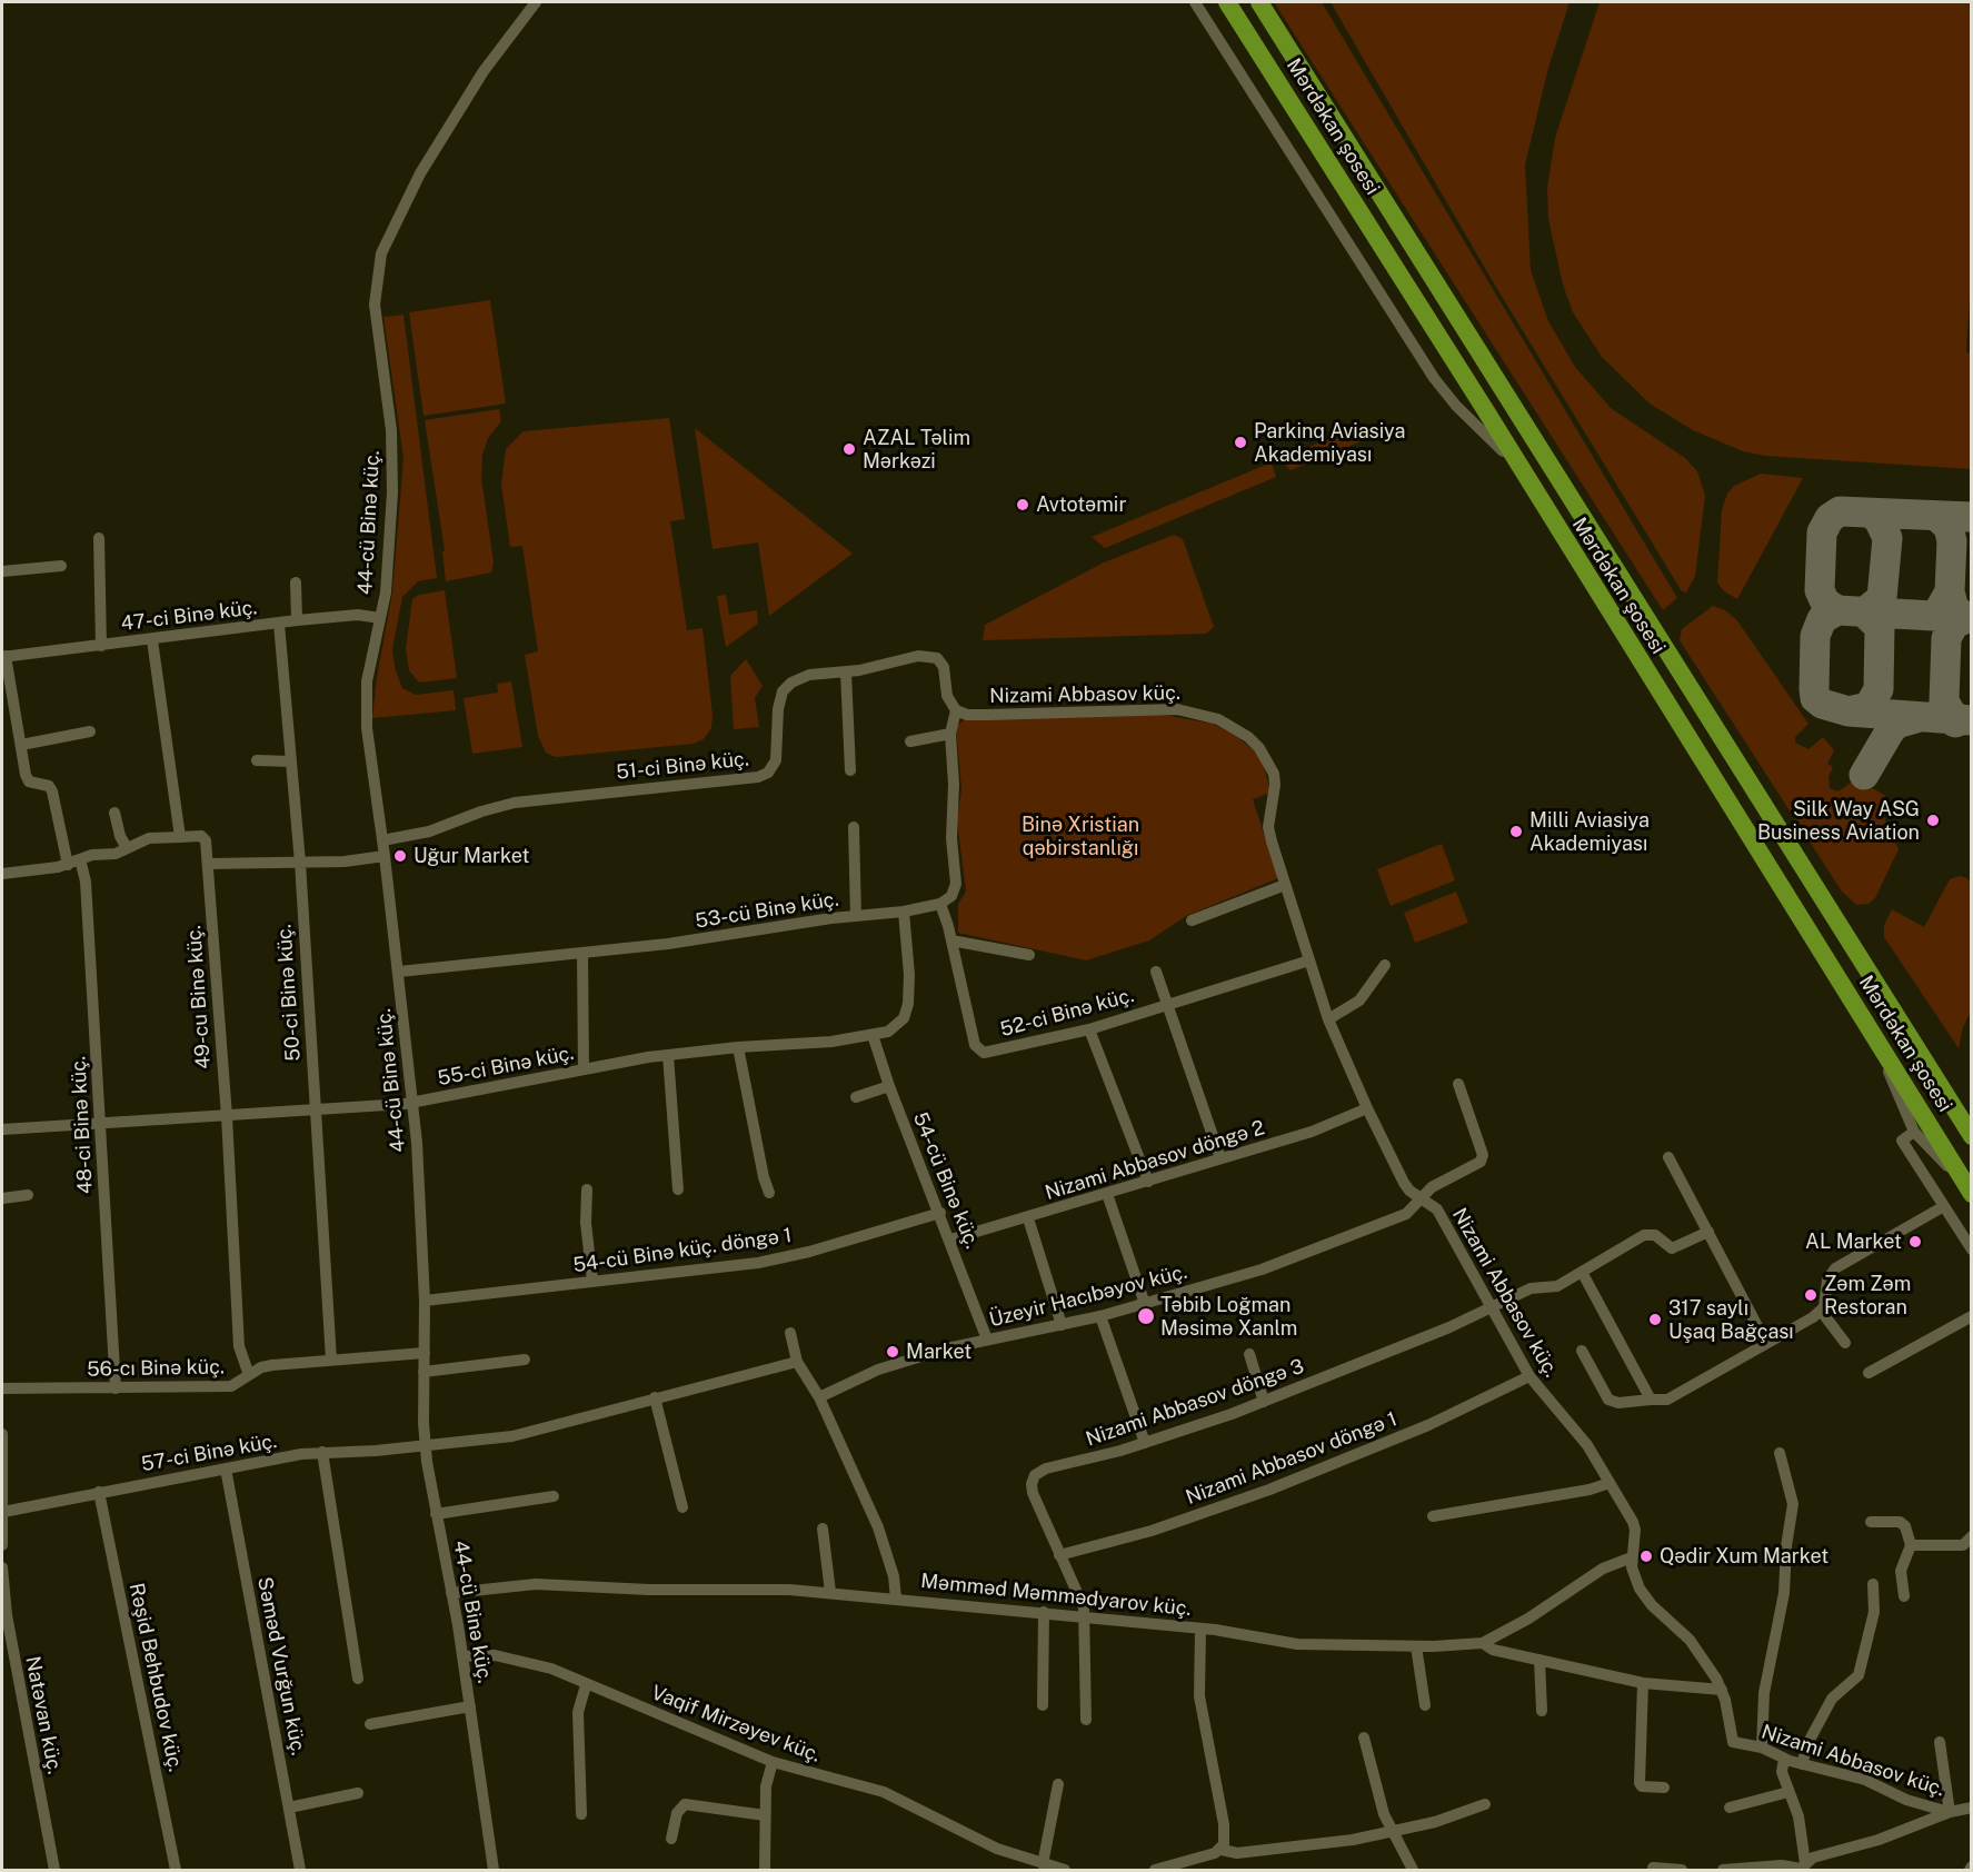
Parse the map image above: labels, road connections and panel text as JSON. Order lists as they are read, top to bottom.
{
  "streets": {
    "highway": ["Mərdəkan şosesi"],
    "street": [
      "44-cü Binə küç.",
      "47-ci Binə küç.",
      "Nizami Abbasov küç.",
      "51-ci Binə küç.",
      "53-cü Binə küç.",
      "50-ci Binə küç.",
      "49-cu Binə küç.",
      "52-ci Binə küç.",
      "55-ci Binə küç.",
      "48-ci Binə küç.",
      "Nizami Abbasov döngə 2",
      "54-cü Binə küç.",
      "54-cü Binə küç. döngə 1",
      "Üzeyir Hacıbəyov küç.",
      "56-cı Binə küç.",
      "Nizami Abbasov döngə 3",
      "57-ci Binə küç.",
      "Nizami Abbasov döngə 1",
      "Məmməd Məmmədyarov küç.",
      "Səməd Vurğun küç.",
      "Rəşid Behbudov küç.",
      "Natəvan küç.",
      "Vaqif Mirzəyev küç."
    ]
  },
  "crossings": [
    ["44-cü Binə küç.", "47-ci Binə küç."],
    ["44-cü Binə küç.", "51-ci Binə küç."],
    ["44-cü Binə küç.", "53-cü Binə küç."],
    ["44-cü Binə küç.", "55-ci Binə küç."],
    ["44-cü Binə küç.", "54-cü Binə küç. döngə 1"],
    ["44-cü Binə küç.", "56-cı Binə küç."],
    ["44-cü Binə küç.", "57-ci Binə küç."],
    ["44-cü Binə küç.", "Məmməd Məmmədyarov küç."],
    ["44-cü Binə küç.", "Vaqif Mirzəyev küç."],
    ["47-ci Binə küç.", "50-ci Binə küç."],
    ["Nizami Abbasov küç.", "51-ci Binə küç."],
    ["Nizami Abbasov küç.", "52-ci Binə küç."],
    ["Nizami Abbasov küç.", "Nizami Abbasov döngə 2"],
    ["Nizami Abbasov küç.", "Üzeyir Hacıbəyov küç."],
    ["Nizami Abbasov küç.", "Nizami Abbasov döngə 3"],
    ["Nizami Abbasov küç.", "Nizami Abbasov döngə 1"],
    ["Nizami Abbasov küç.", "Məmməd Məmmədyarov küç."],
    ["53-cü Binə küç.", "52-ci Binə küç."],
    ["53-cü Binə küç.", "55-ci Binə küç."],
    ["50-ci Binə küç.", "55-ci Binə küç."],
    ["50-ci Binə küç.", "56-cı Binə küç."],
    ["49-cu Binə küç.", "55-ci Binə küç."],
    ["49-cu Binə küç.", "56-cı Binə küç."],
    ["55-ci Binə küç.", "48-ci Binə küç."],
    ["55-ci Binə küç.", "54-cü Binə küç."],
    ["48-ci Binə küç.", "56-cı Binə küç."],
    ["Nizami Abbasov döngə 2", "54-cü Binə küç."],
    ["54-cü Binə küç.", "54-cü Binə küç. döngə 1"],
    ["54-cü Binə küç.", "Üzeyir Hacıbəyov küç."],
    ["Nizami Abbasov döngə 3", "Nizami Abbasov döngə 1"],
    ["Nizami Abbasov döngə 3", "Məmməd Məmmədyarov küç."],
    ["57-ci Binə küç.", "Səməd Vurğun küç."],
    ["57-ci Binə küç.", "Rəşid Behbudov küç."]
  ],
  "parks": ["Binə Xristian qəbirstanlığı"],
  "places": [
    "Parkinq Aviasiya Akademiyası",
    "AZAL Təlim Mərkəzi",
    "Avtotəmir",
    "Silk Way ASG Business Aviation",
    "Milli Aviasiya Akademiyası",
    "Uğur Market",
    "AL Market",
    "Zəm Zəm Restoran",
    "Təbib Loğman Məsimə Xanlm",
    "317 saylı Uşaq Bağçası",
    "Market",
    "Qədir Xum Market"
  ]
}
